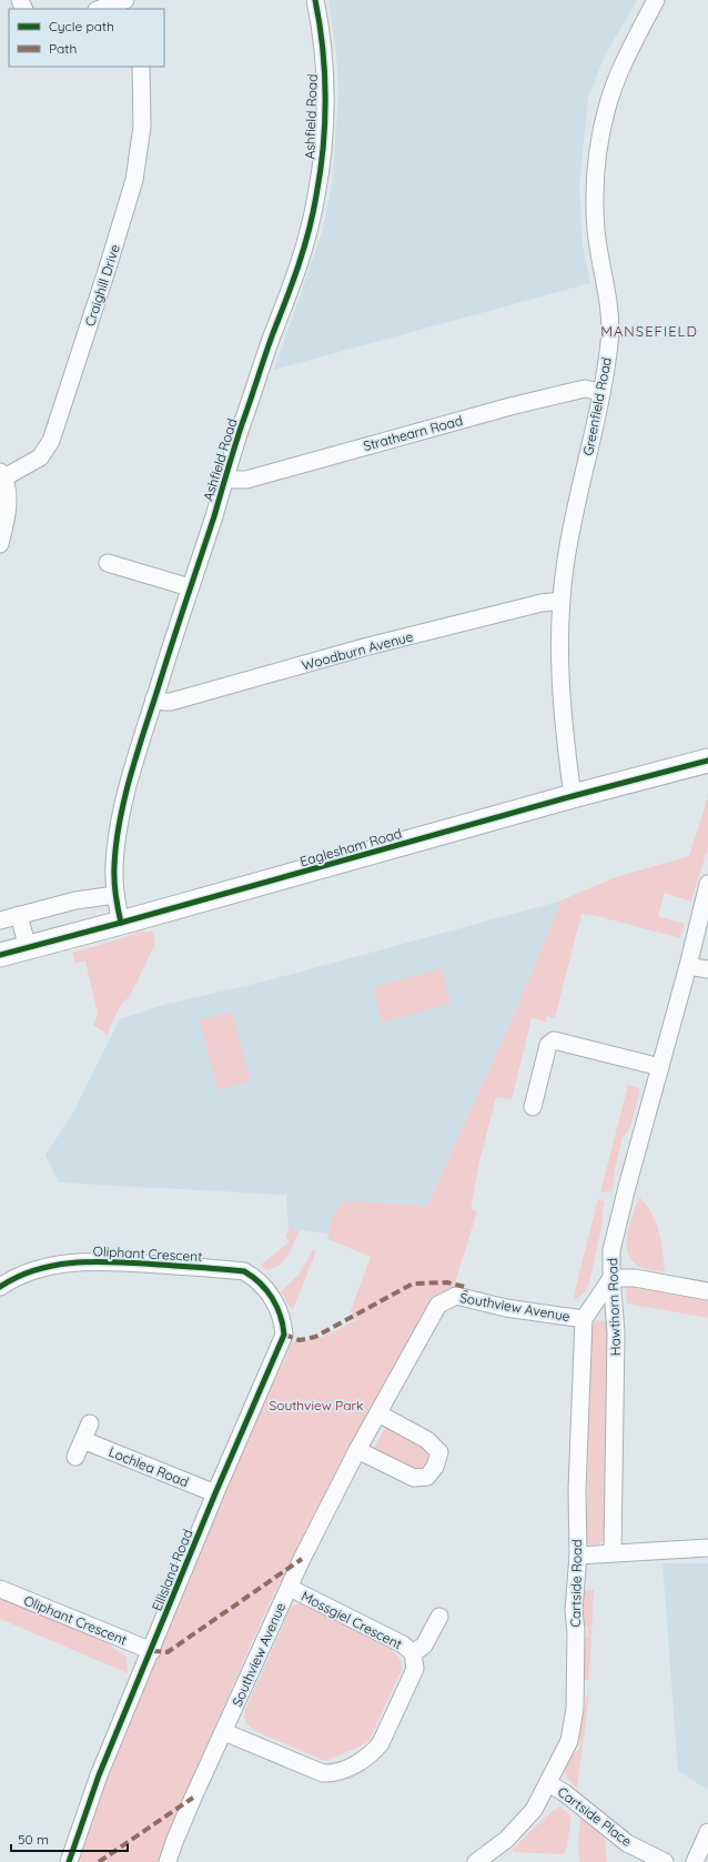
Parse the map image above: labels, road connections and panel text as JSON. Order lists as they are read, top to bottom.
{
  "streets": {
    "main road": ["Eaglesham Road"],
    "street": [
      "Ashfield Road",
      "Craighill Drive",
      "Greenfield Road",
      "Strathearn Road",
      "Woodburn Avenue",
      "Oliphant Crescent",
      "Southview Avenue",
      "Hawthorn Road",
      "Lochlea Road",
      "Ellisland Road",
      "Cartside Road",
      "Mossgiel Crescent",
      "Cartside Place"
    ]
  },
  "crossings": [
    ["Ashfield Road", "Strathearn Road"],
    ["Ashfield Road", "Woodburn Avenue"],
    ["Ashfield Road", "Eaglesham Road"],
    ["Greenfield Road", "Strathearn Road"],
    ["Greenfield Road", "Woodburn Avenue"],
    ["Greenfield Road", "Eaglesham Road"],
    ["Oliphant Crescent", "Ellisland Road"],
    ["Southview Avenue", "Cartside Road"],
    ["Southview Avenue", "Mossgiel Crescent"],
    ["Lochlea Road", "Ellisland Road"],
    ["Cartside Road", "Cartside Place"]
  ],
  "districts": ["MANSEFIELD"],
  "parks": ["Southview Park"],
  "legend": ["Cycle path", "Path"],
  "scale_bar": "50 m"
}
